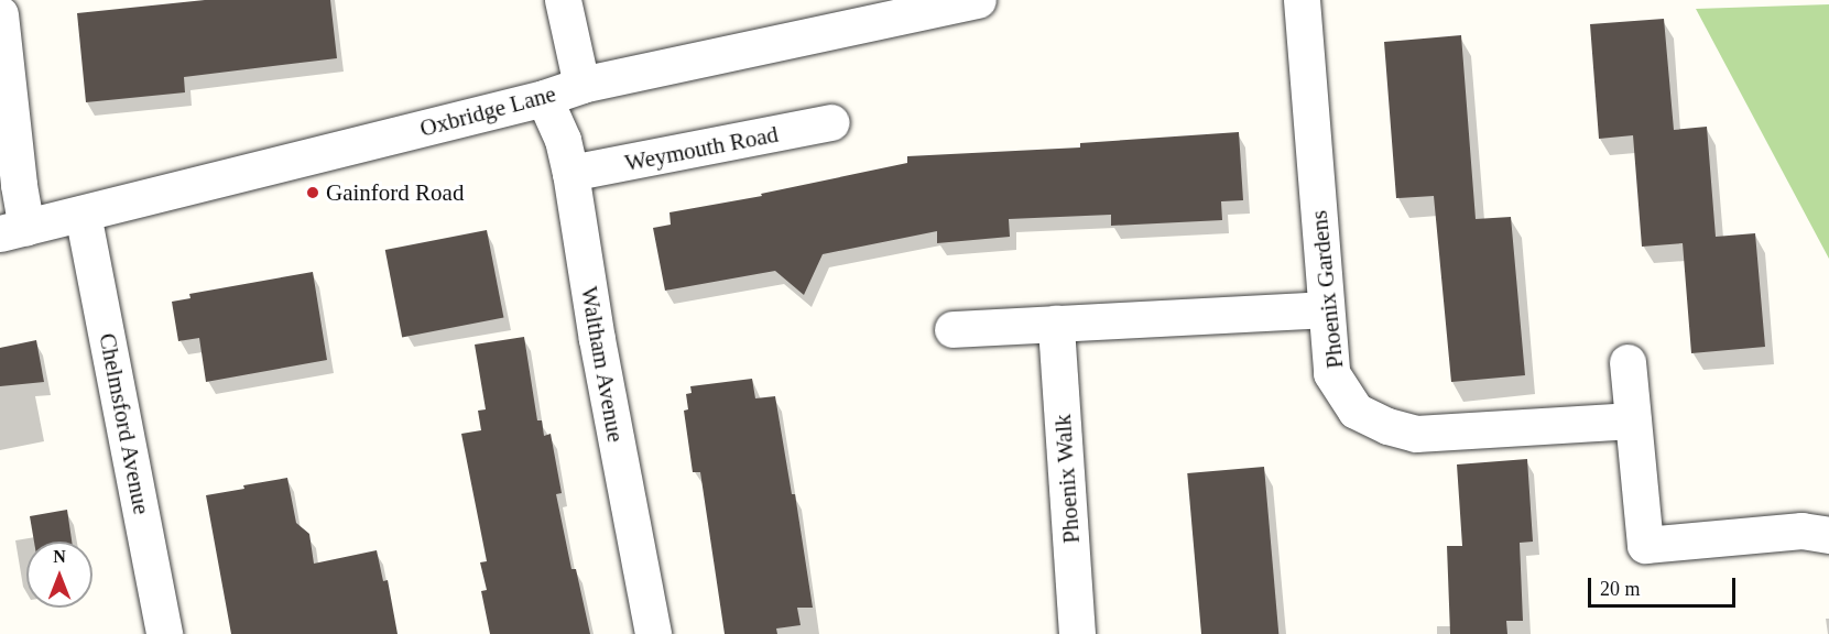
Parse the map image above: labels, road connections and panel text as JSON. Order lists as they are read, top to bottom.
{
  "streets": {
    "street": [
      "Oxbridge Lane",
      "Weymouth Road",
      "Phoenix Gardens",
      "Waltham Avenue",
      "Chelmsford Avenue",
      "Phoenix Walk"
    ]
  },
  "crossings": [
    ["Oxbridge Lane", "Waltham Avenue"],
    ["Oxbridge Lane", "Chelmsford Avenue"],
    ["Weymouth Road", "Waltham Avenue"]
  ],
  "places": ["Gainford Road"],
  "scale_bar": "20 m",
  "north": "top"
}
